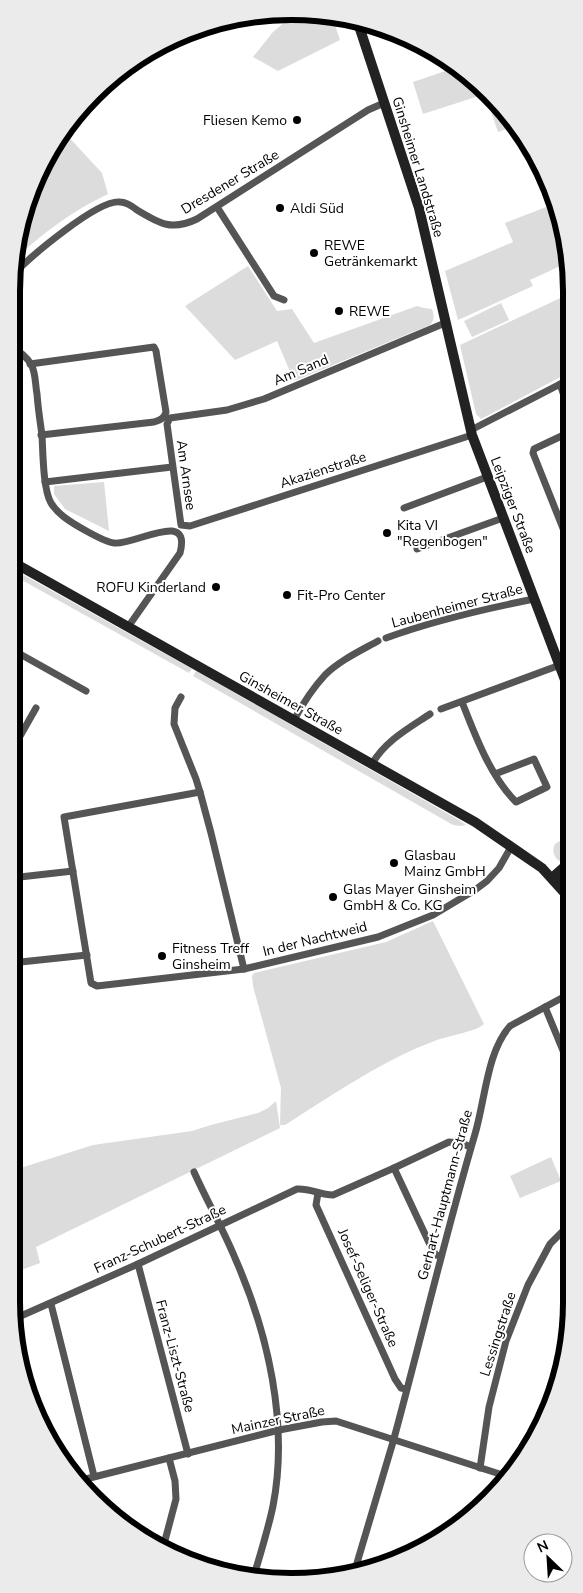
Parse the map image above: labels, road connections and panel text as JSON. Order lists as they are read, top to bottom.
{
  "streets": {
    "main road": ["Ginsheimer Landstraße", "Leipziger Straße", "Ginsheimer Straße"],
    "street": [
      "Dresdener Straße",
      "Am Sand",
      "Akazienstraße",
      "Am Arnsee",
      "Laubenheimer Straße",
      "In der Nachtweid",
      "Gerhart-Hauptmann-Straße",
      "Franz-Schubert-Straße",
      "Josef-Seliger-Straße",
      "Lessingstraße",
      "Franz-Liszt-Straße",
      "Mainzer Straße"
    ]
  },
  "crossings": [
    ["Ginsheimer Landstraße", "Dresdener Straße"],
    ["Ginsheimer Landstraße", "Am Sand"],
    ["Ginsheimer Landstraße", "Leipziger Straße"],
    ["Am Sand", "Am Arnsee"],
    ["Am Sand", "Leipziger Straße"],
    ["Akazienstraße", "Am Arnsee"],
    ["Akazienstraße", "Leipziger Straße"],
    ["Leipziger Straße", "Laubenheimer Straße"],
    ["Laubenheimer Straße", "Ginsheimer Straße"],
    ["Ginsheimer Straße", "In der Nachtweid"],
    ["Gerhart-Hauptmann-Straße", "Franz-Schubert-Straße"],
    ["Gerhart-Hauptmann-Straße", "Josef-Seliger-Straße"],
    ["Gerhart-Hauptmann-Straße", "Mainzer Straße"],
    ["Franz-Schubert-Straße", "Josef-Seliger-Straße"],
    ["Franz-Schubert-Straße", "Franz-Liszt-Straße"],
    ["Lessingstraße", "Mainzer Straße"],
    ["Franz-Liszt-Straße", "Mainzer Straße"]
  ],
  "places": [
    "Fliesen Kemo",
    "Aldi Süd",
    "REWE Getränkemarkt",
    "REWE",
    "Kita VI \"Regenbogen\"",
    "ROFU Kinderland",
    "Fit-Pro Center",
    "Glasbau Mainz GmbH",
    "Glas Mayer Ginsheim GmbH & Co. KG",
    "Fitness Treff Ginsheim"
  ],
  "north": "top left"
}
